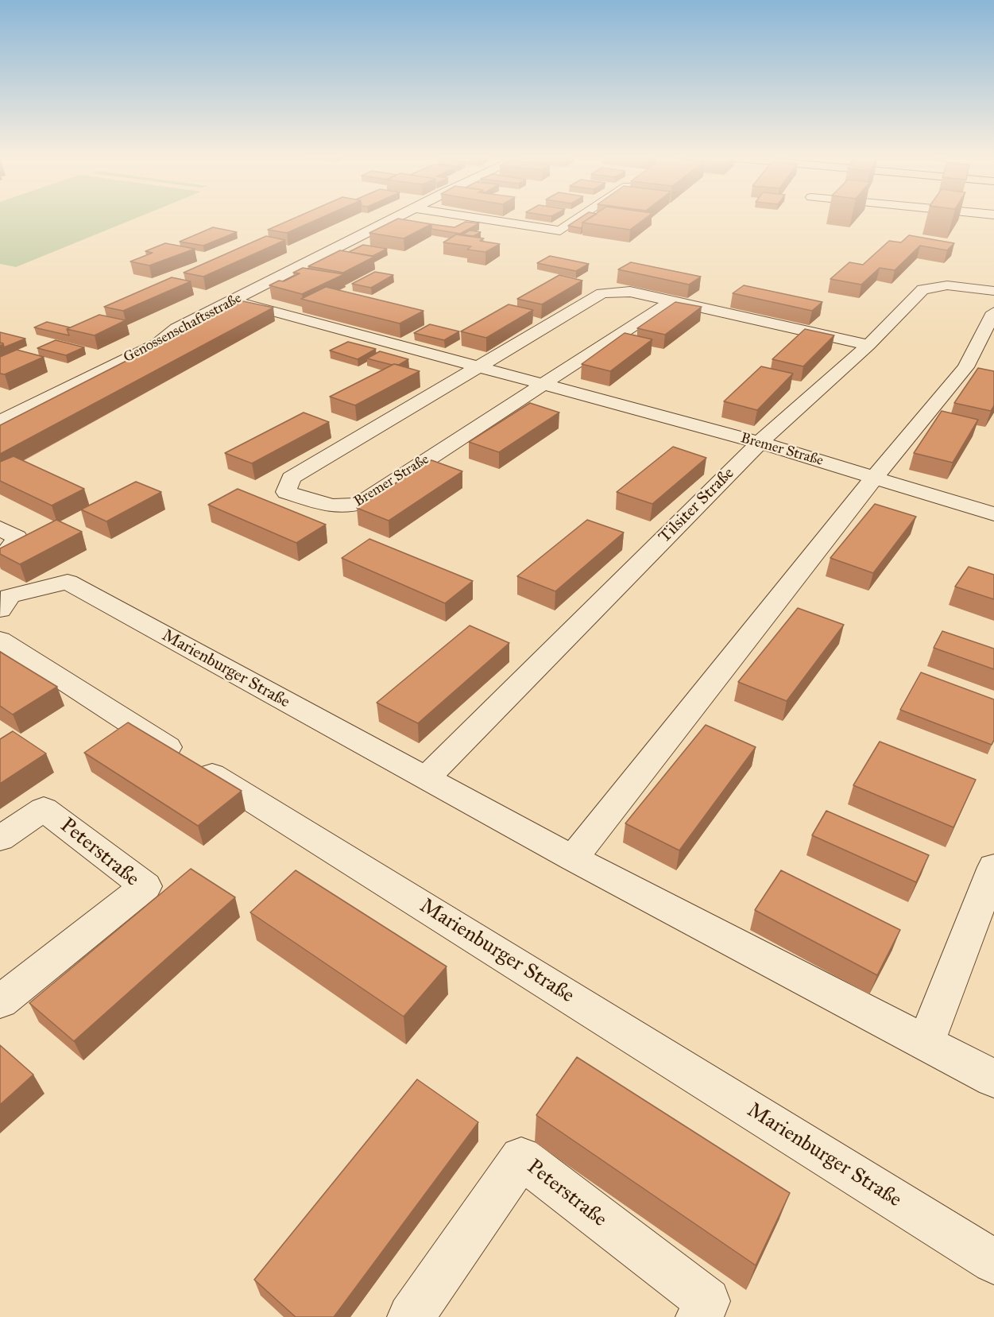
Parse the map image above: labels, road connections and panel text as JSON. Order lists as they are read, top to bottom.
{
  "streets": {
    "street": [
      "Genossenschaftsstraße",
      "Bremer Straße",
      "Tilsiter Straße",
      "Marienburger Straße",
      "Peterstraße"
    ]
  },
  "crossings": [
    ["Genossenschaftsstraße", "Bremer Straße"],
    ["Bremer Straße", "Tilsiter Straße"],
    ["Tilsiter Straße", "Marienburger Straße"]
  ]
}
